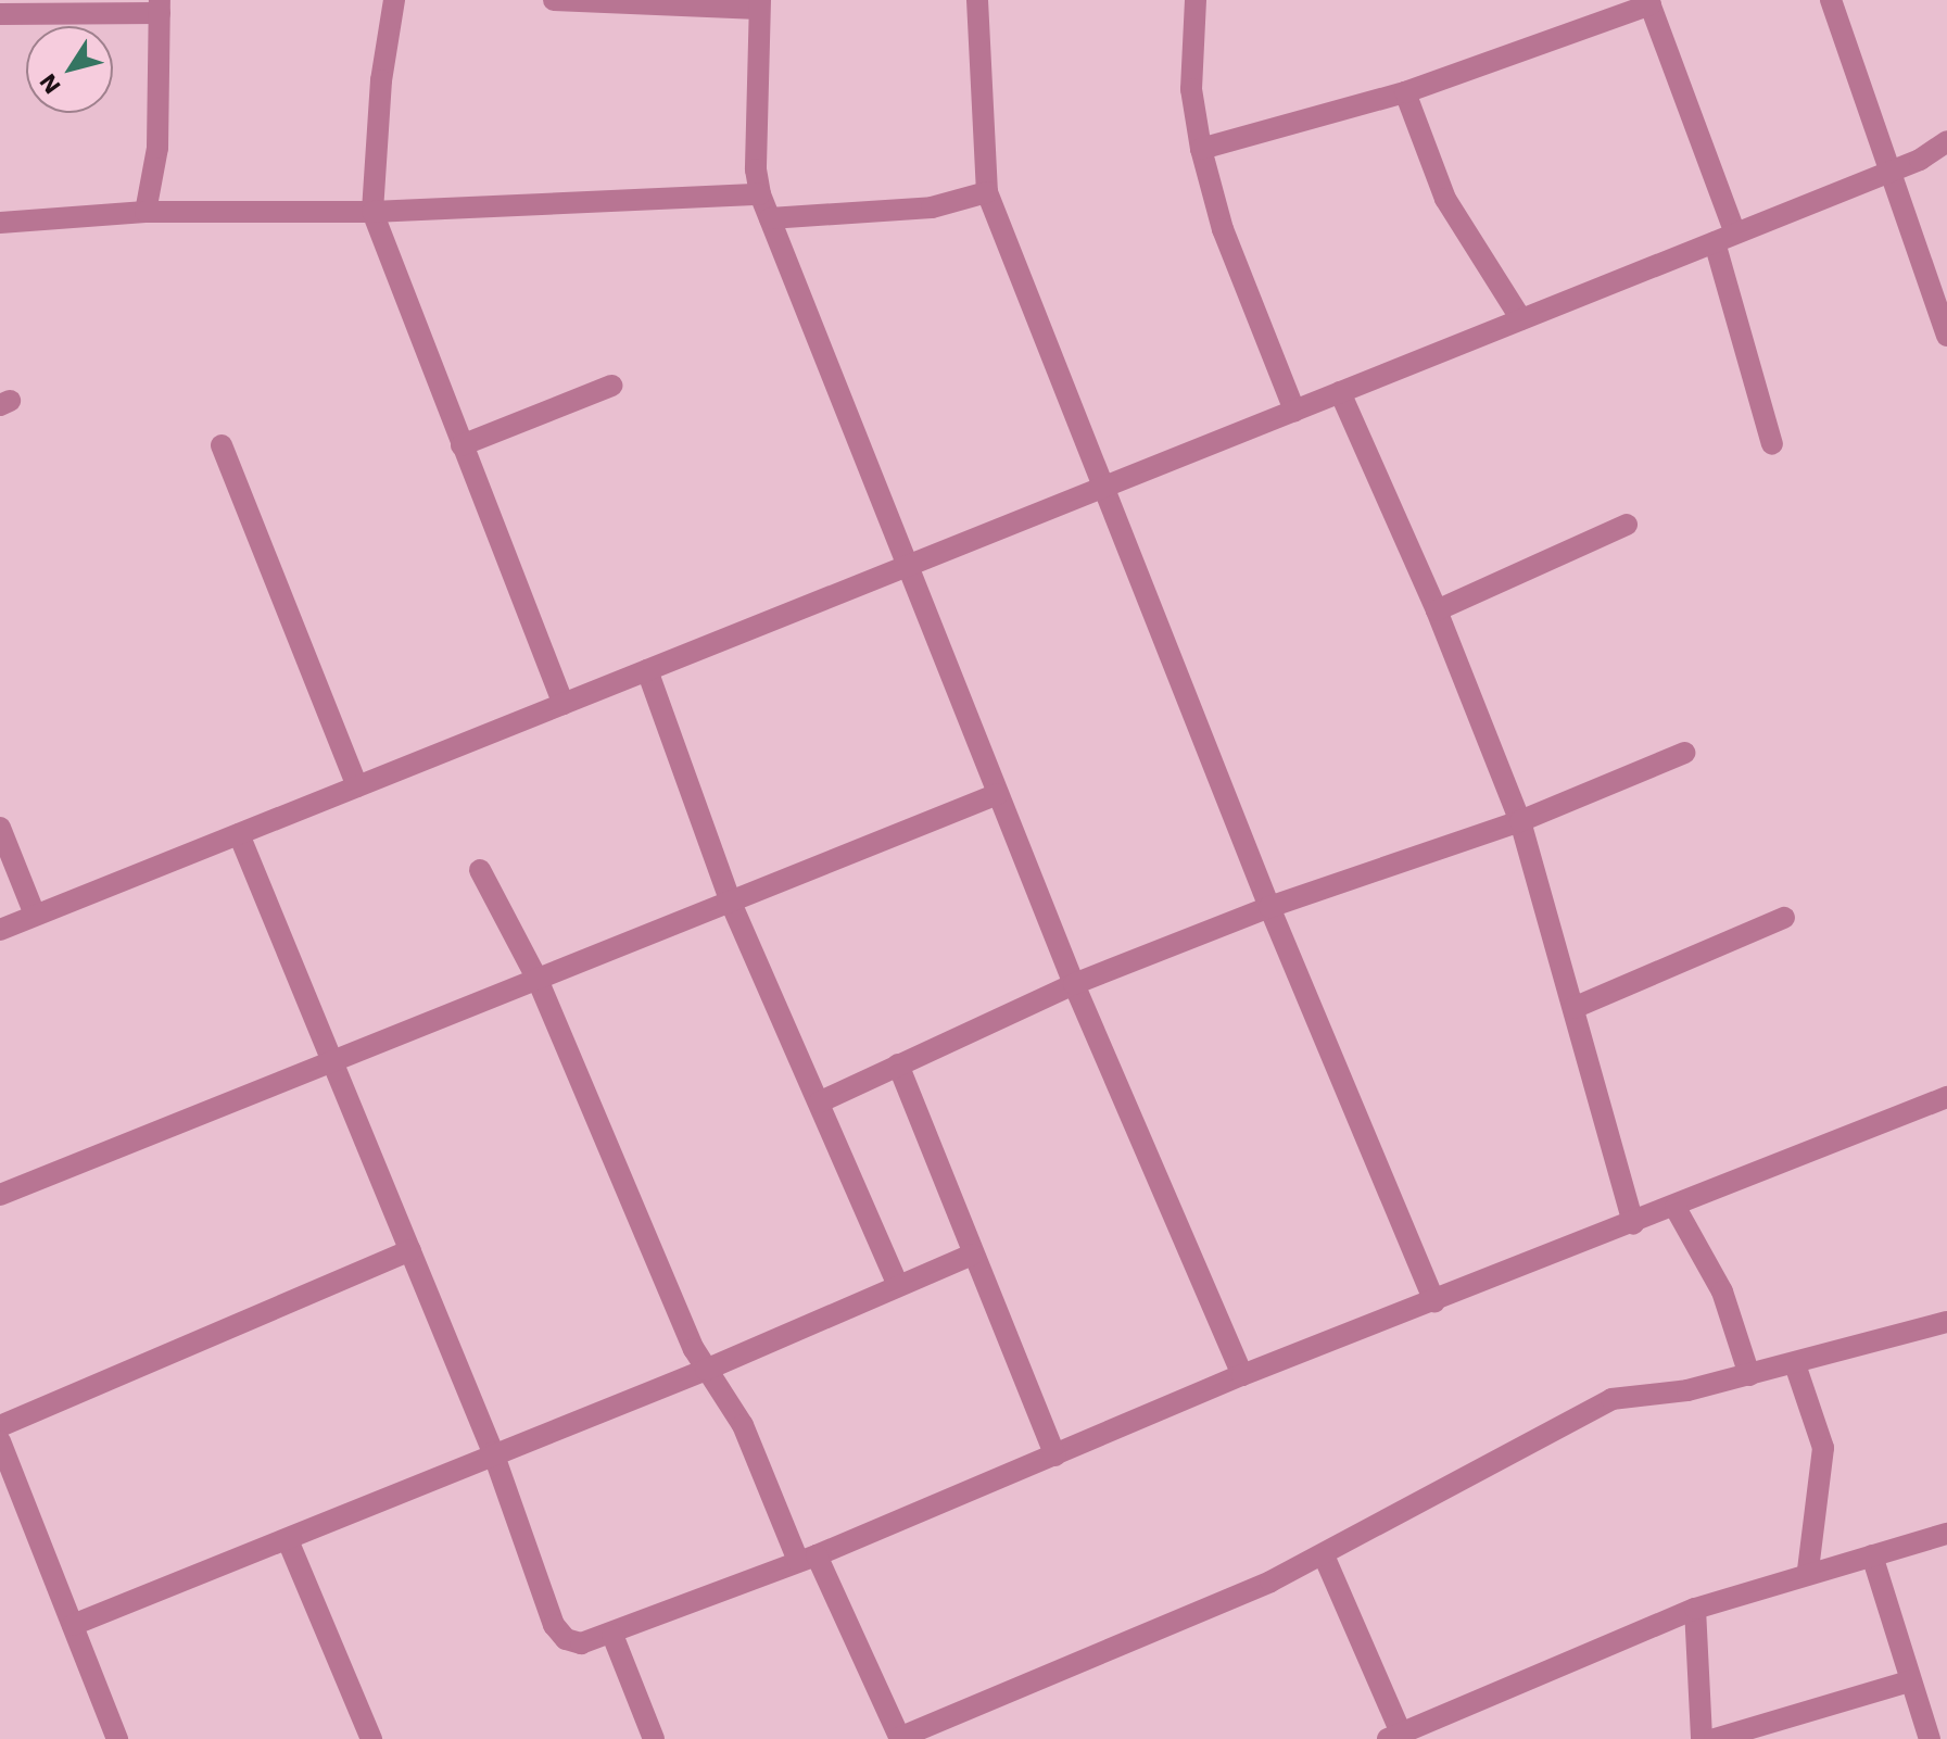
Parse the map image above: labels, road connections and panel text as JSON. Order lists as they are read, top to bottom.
{
  "north": "bottom left"
}
